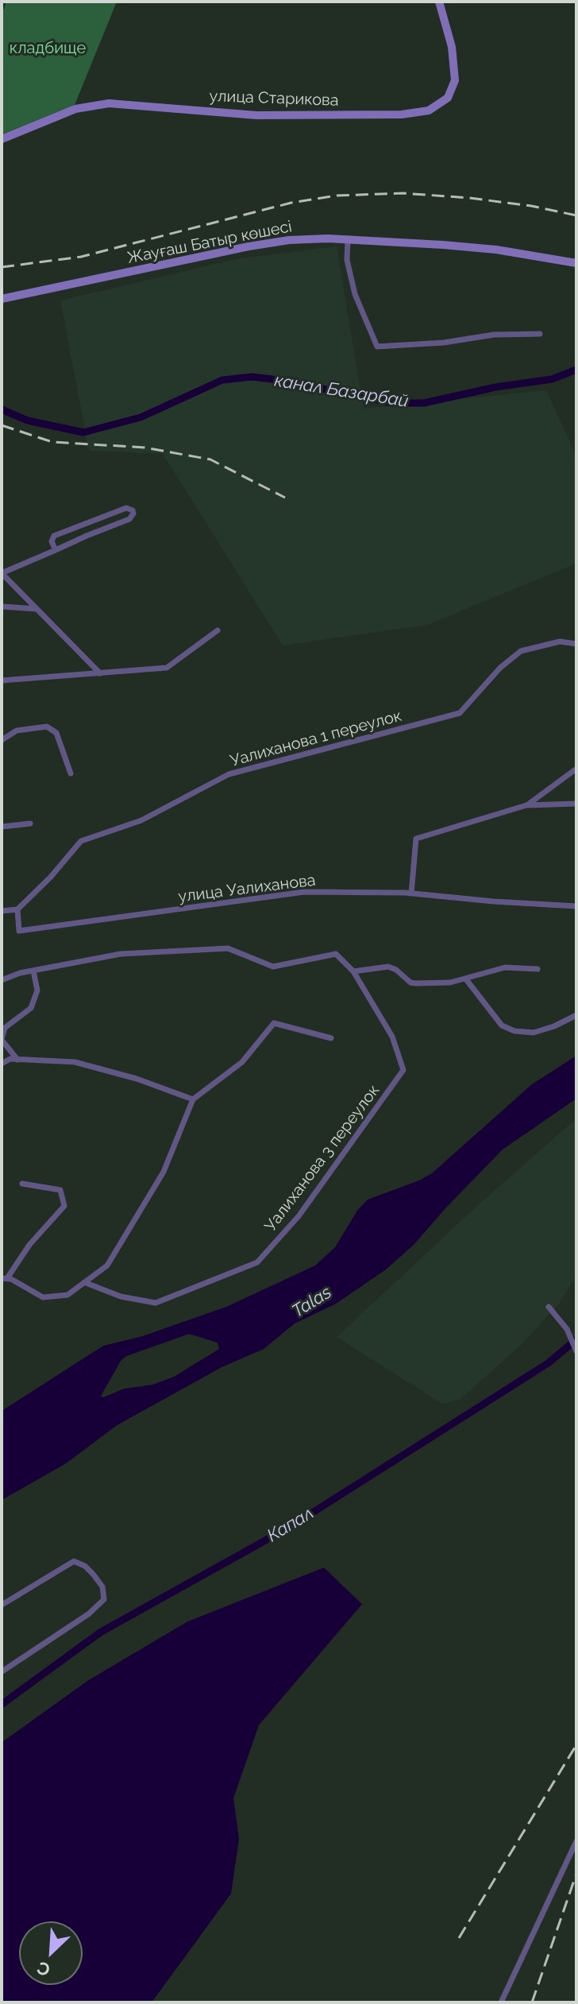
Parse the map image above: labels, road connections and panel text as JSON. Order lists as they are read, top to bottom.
{
  "streets": {
    "main road": ["улица Старикова", "Жауғаш Батыр көшесі"],
    "street": ["Уалиханова 1 переулок", "улица Уалиханова", "Уалиханова 3 переулок"]
  },
  "crossings": [
    ["Уалиханова 1 переулок", "улица Уалиханова"]
  ],
  "water": ["канал Базарбай", "Talas", "Капал"],
  "parks": ["кладбище"],
  "north": "bottom left"
}
